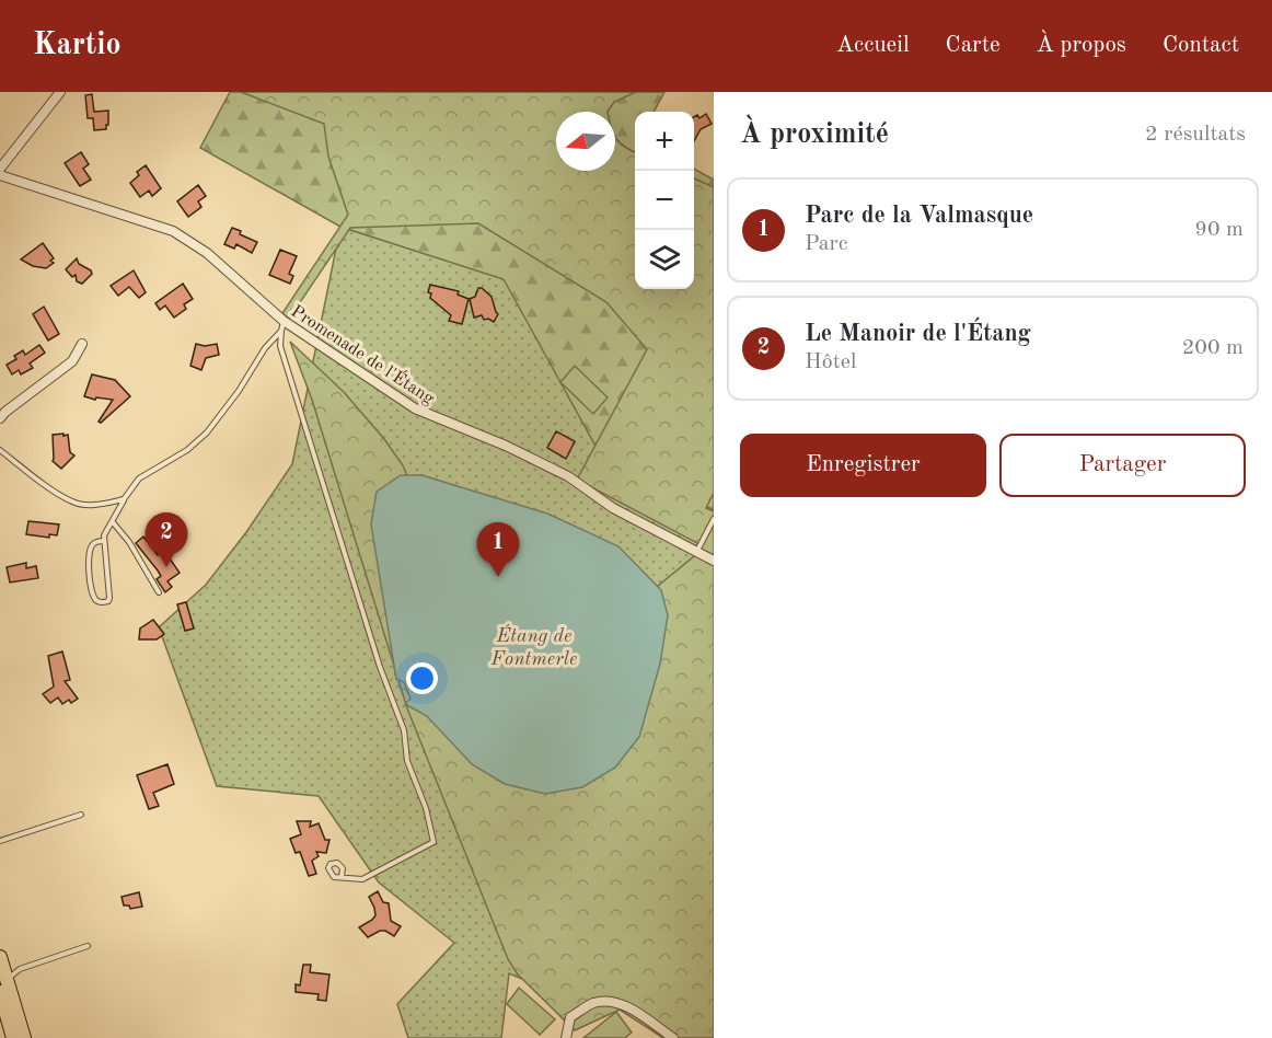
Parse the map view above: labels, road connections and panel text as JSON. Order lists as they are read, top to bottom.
{
  "streets": {
    "street": ["Promenade de l'Étang"]
  },
  "water": ["Étang de Fontmerle"],
  "north": "left",
  "page": {
    "header": "Kartio",
    "nav": [
      "Accueil",
      "Carte",
      "À propos",
      "Contact"
    ],
    "heading": ["À proximité", "2 résultats"],
    "map_buttons": ["+", "−"],
    "list": [
      {
        "mark": "1",
        "name": "Parc de la Valmasque",
        "note": "Parc",
        "value": "90 m"
      },
      {
        "mark": "2",
        "name": "Le Manoir de l'Étang",
        "note": "Hôtel",
        "value": "200 m"
      }
    ],
    "buttons": ["Enregistrer", "Partager"],
    "pins": ["2", "1"]
  }
}
